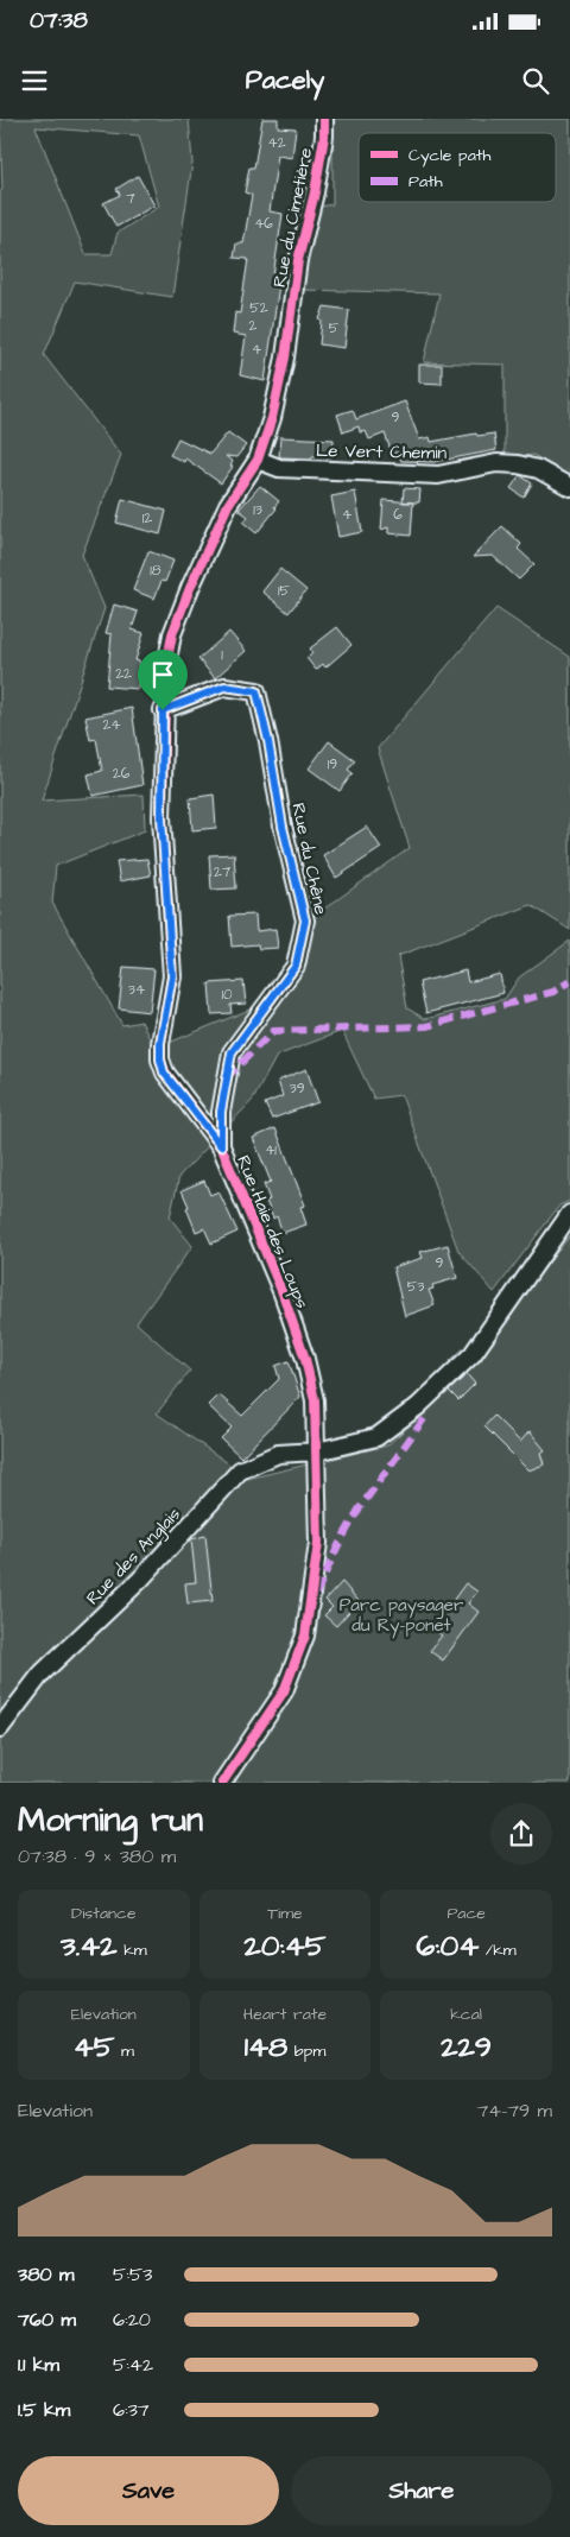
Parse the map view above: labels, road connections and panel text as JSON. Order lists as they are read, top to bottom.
{
  "streets": {
    "street": [
      "Rue du Cimetière",
      "Le Vert Chemin",
      "Rue du Chêne",
      "Rue Haie des Loups",
      "Rue des Anglais"
    ]
  },
  "crossings": [
    ["Rue du Cimetière", "Rue Haie des Loups"],
    ["Le Vert Chemin", "Rue Haie des Loups"],
    ["Rue du Chêne", "Rue Haie des Loups"],
    ["Rue Haie des Loups", "Rue des Anglais"]
  ],
  "parks": ["Parc paysager du Ry-ponet"],
  "house_numbers": [
    "42",
    "7",
    "46",
    "52",
    "2",
    "5",
    "4",
    "9",
    "13",
    "4",
    "6",
    "12",
    "18",
    "15",
    "1",
    "22",
    "24",
    "19",
    "26",
    "27",
    "34",
    "10",
    "39",
    "41",
    "9",
    "53"
  ],
  "legend": ["Cycle path", "Path"],
  "page": {
    "status": "07:38",
    "header": "Pacely",
    "heading": ["Morning run", "07:38 · 9 × 380 m"],
    "stats": [
      ["Distance", "3.42 km"],
      ["Time", "20:45"],
      ["Pace", "6:04 /km"],
      ["Elevation", "45 m"],
      ["Heart rate", "148 bpm"],
      ["kcal", "229"]
    ],
    "chart": ["Elevation", "74–79 m"],
    "list": [
      {
        "name": "380 m",
        "note": "5:53"
      },
      {
        "name": "760 m",
        "note": "6:20"
      },
      {
        "name": "1.1 km",
        "note": "5:42"
      },
      {
        "name": "1.5 km",
        "note": "6:37"
      }
    ],
    "buttons": ["Save", "Share"]
  }
}
